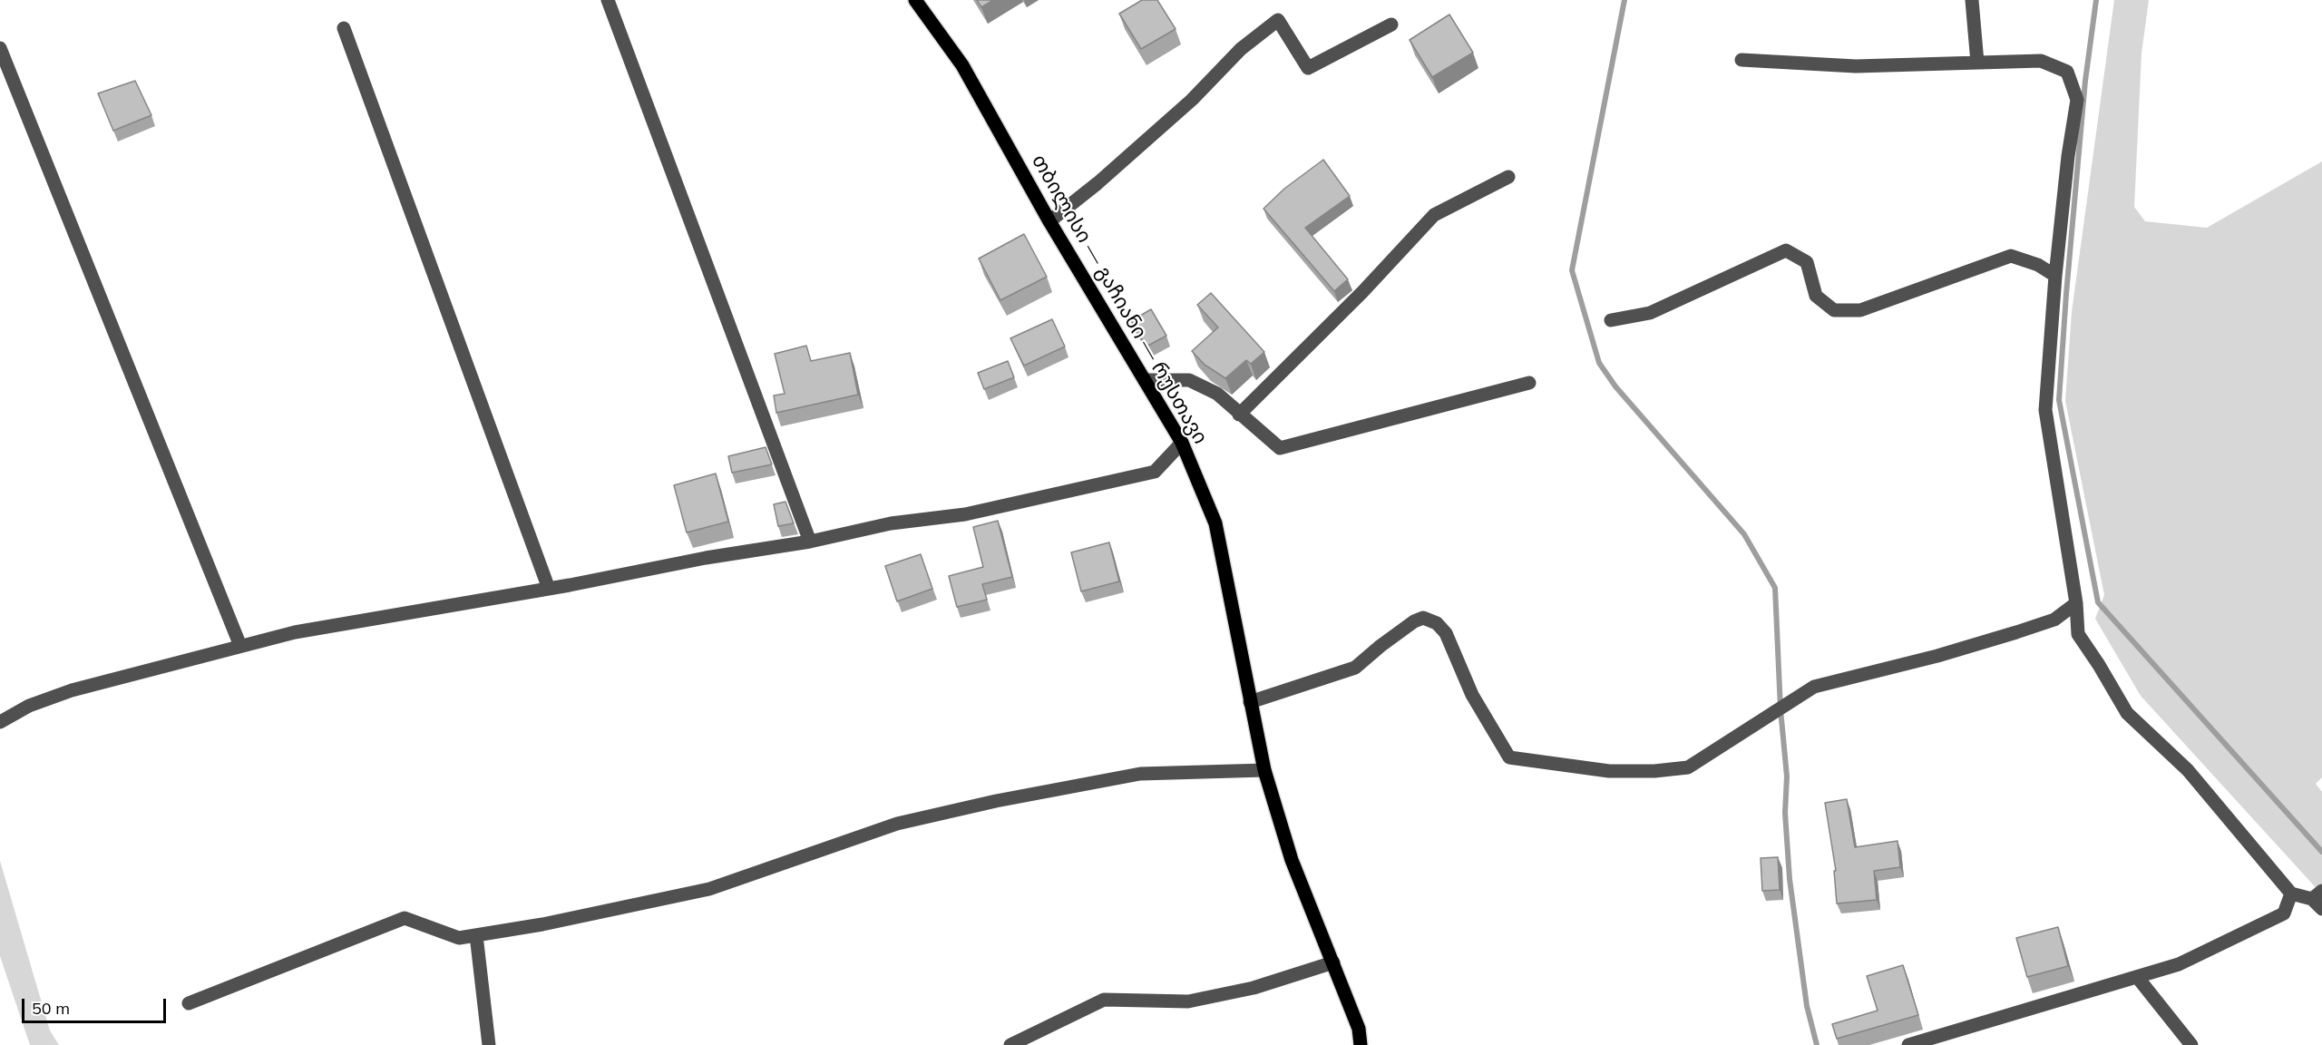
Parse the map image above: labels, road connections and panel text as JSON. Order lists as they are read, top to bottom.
{
  "streets": {
    "main road": ["თბილისი — გაჩიანი — რუსთავი"]
  },
  "scale_bar": "50 m"
}
